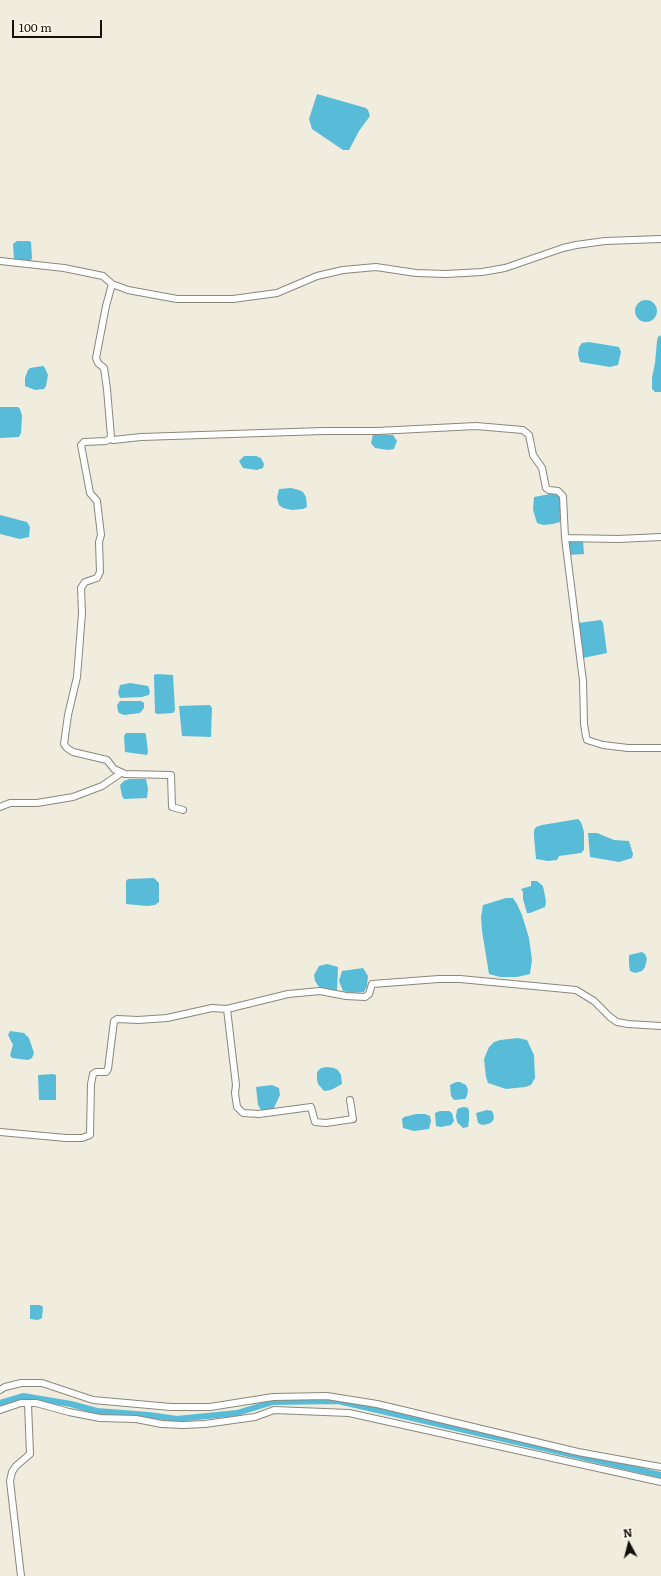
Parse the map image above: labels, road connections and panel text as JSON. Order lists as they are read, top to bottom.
{
  "scale_bar": "100 m",
  "north": "top"
}
